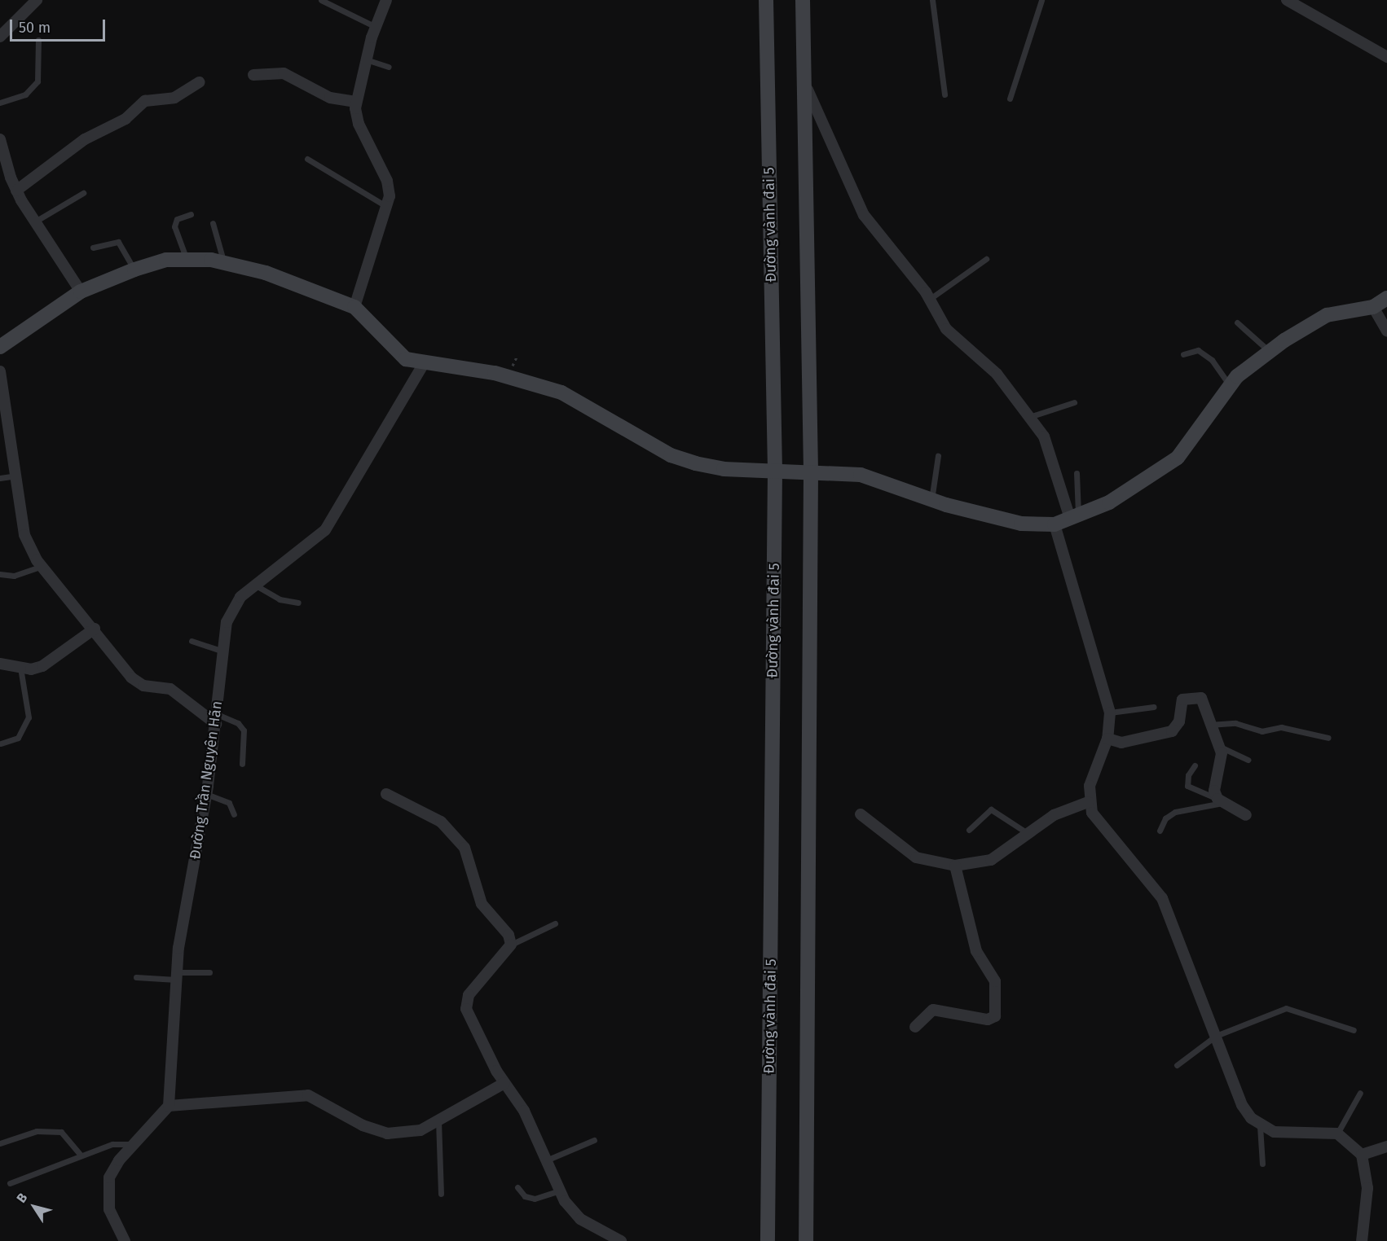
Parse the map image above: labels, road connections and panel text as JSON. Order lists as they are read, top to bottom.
{
  "streets": {
    "main road": ["Đường vành đai 5"],
    "street": ["Đường Trần Nguyên Hãn"]
  },
  "scale_bar": "50 m",
  "north": "top left"
}
